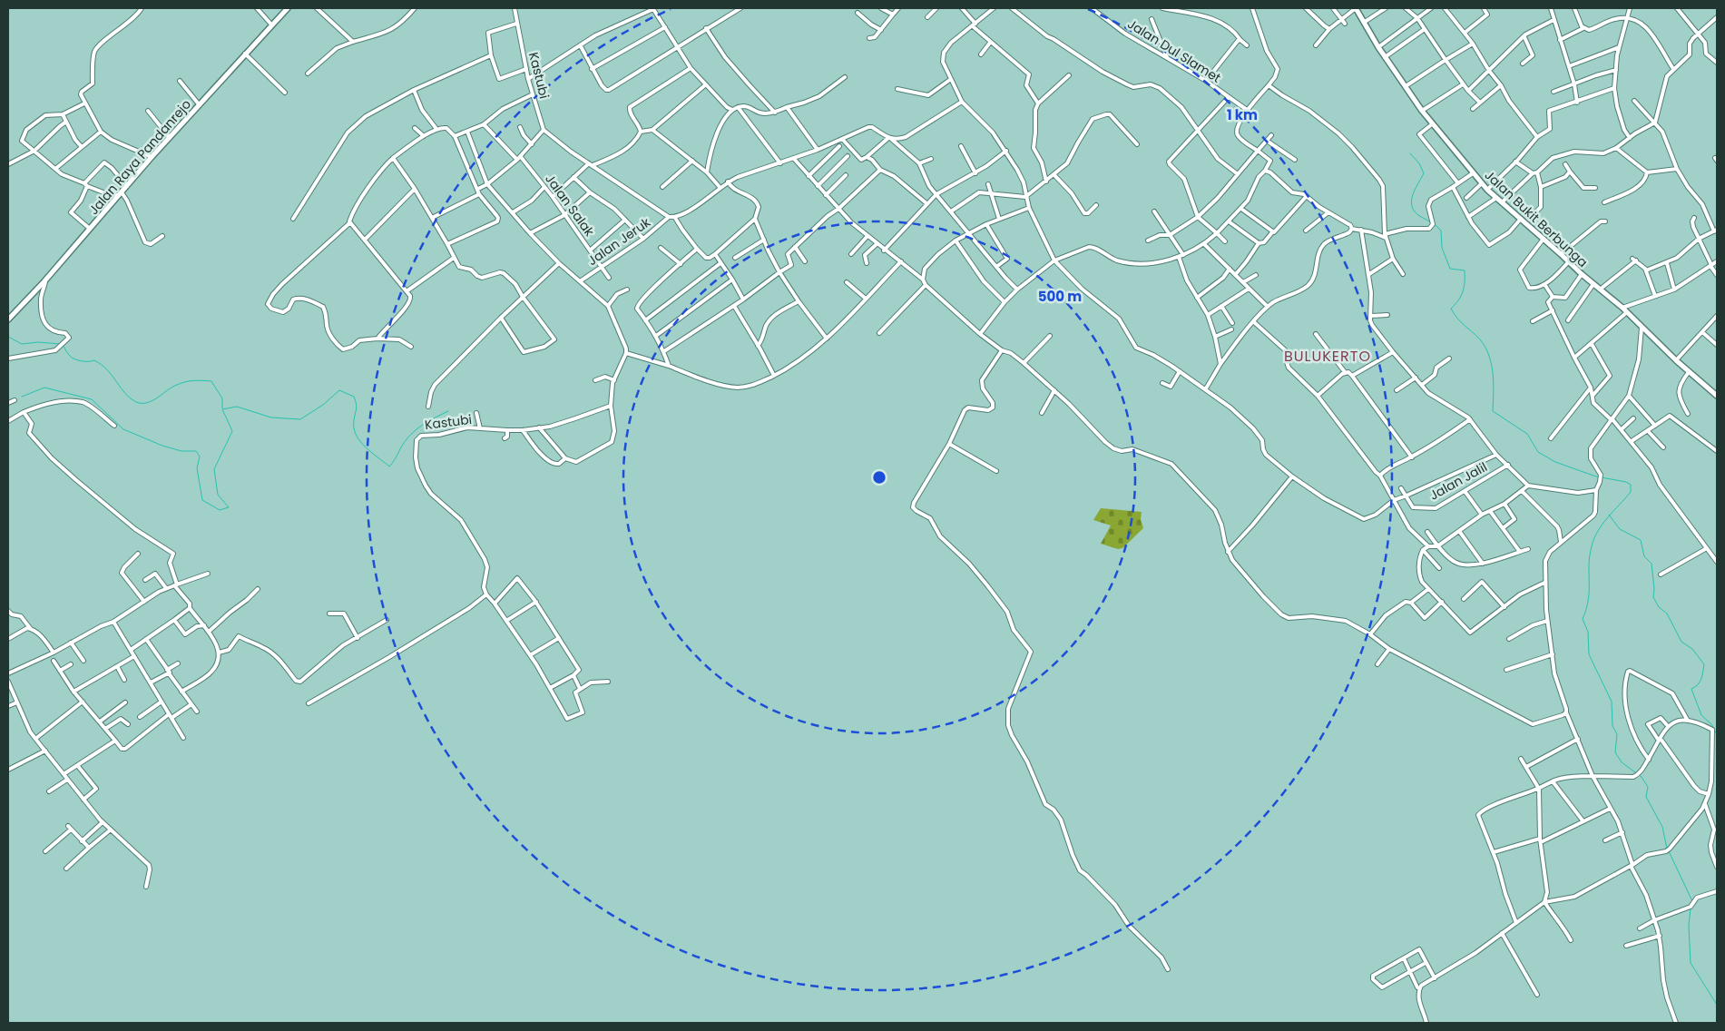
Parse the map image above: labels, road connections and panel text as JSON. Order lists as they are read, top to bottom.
{
  "streets": {
    "main road": ["Jalan Raya Pandanrejo", "Jalan Bukit Berbunga"],
    "street": [
      "Jalan Dul Slamet",
      "Kastubi",
      "Jalan Salak",
      "Jalan Jeruk",
      "Jalan Jalil"
    ]
  },
  "crossings": [
    ["Jalan Salak", "Jalan Jeruk"]
  ],
  "districts": ["BULUKERTO"],
  "rings": ["1 km", "500 m"]
}
